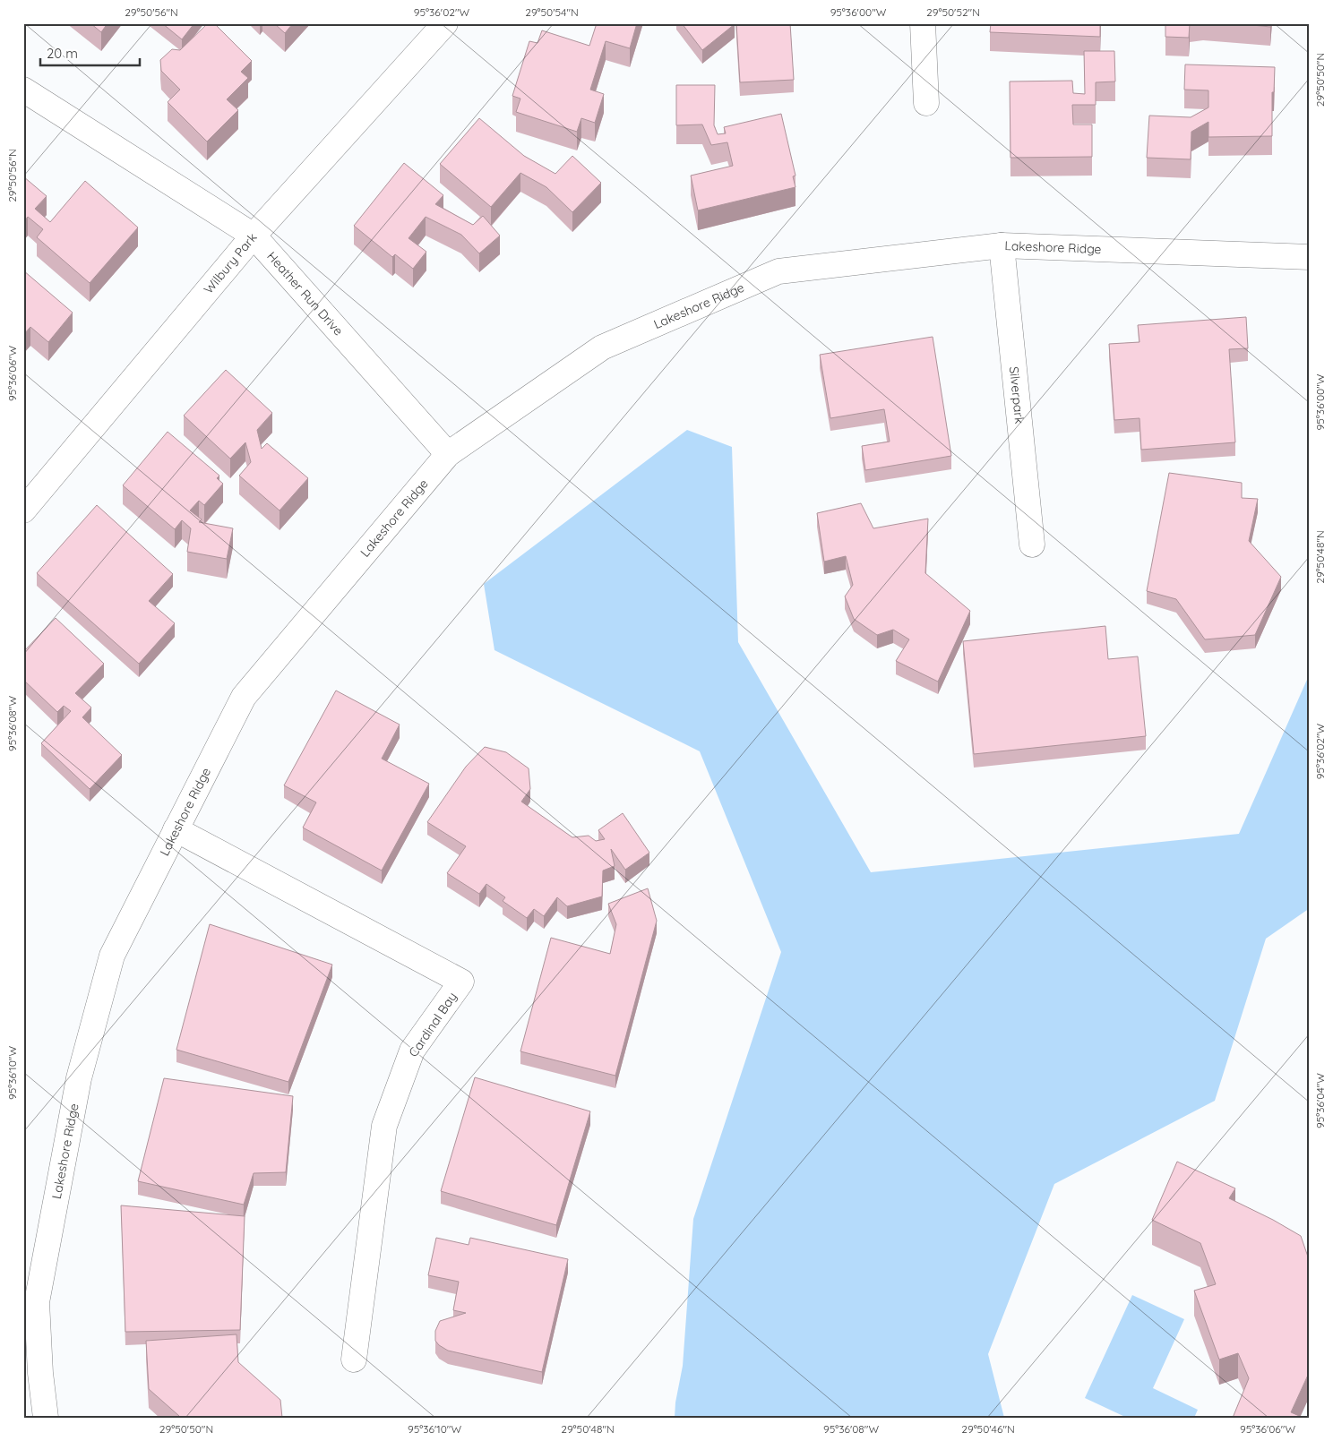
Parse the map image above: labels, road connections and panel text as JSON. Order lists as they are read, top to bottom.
{
  "streets": {
    "street": [
      "Lakeshore Ridge",
      "Wilbury Park",
      "Heather Run Drive",
      "Silverpark",
      "Cardinal Bay"
    ]
  },
  "crossings": [
    ["Lakeshore Ridge", "Heather Run Drive"],
    ["Lakeshore Ridge", "Silverpark"],
    ["Lakeshore Ridge", "Cardinal Bay"],
    ["Wilbury Park", "Heather Run Drive"]
  ],
  "scale_bar": "20 m",
  "coordinates": [
    "29°50'56\"N",
    "95°36'02\"W",
    "29°50'54\"N",
    "95°36'00\"W",
    "29°50'52\"N",
    "29°50'50\"N",
    "95°36'06\"W",
    "29°50'48\"N",
    "95°36'08\"W",
    "95°36'10\"W",
    "95°36'04\"W",
    "29°50'46\"N"
  ]
}
